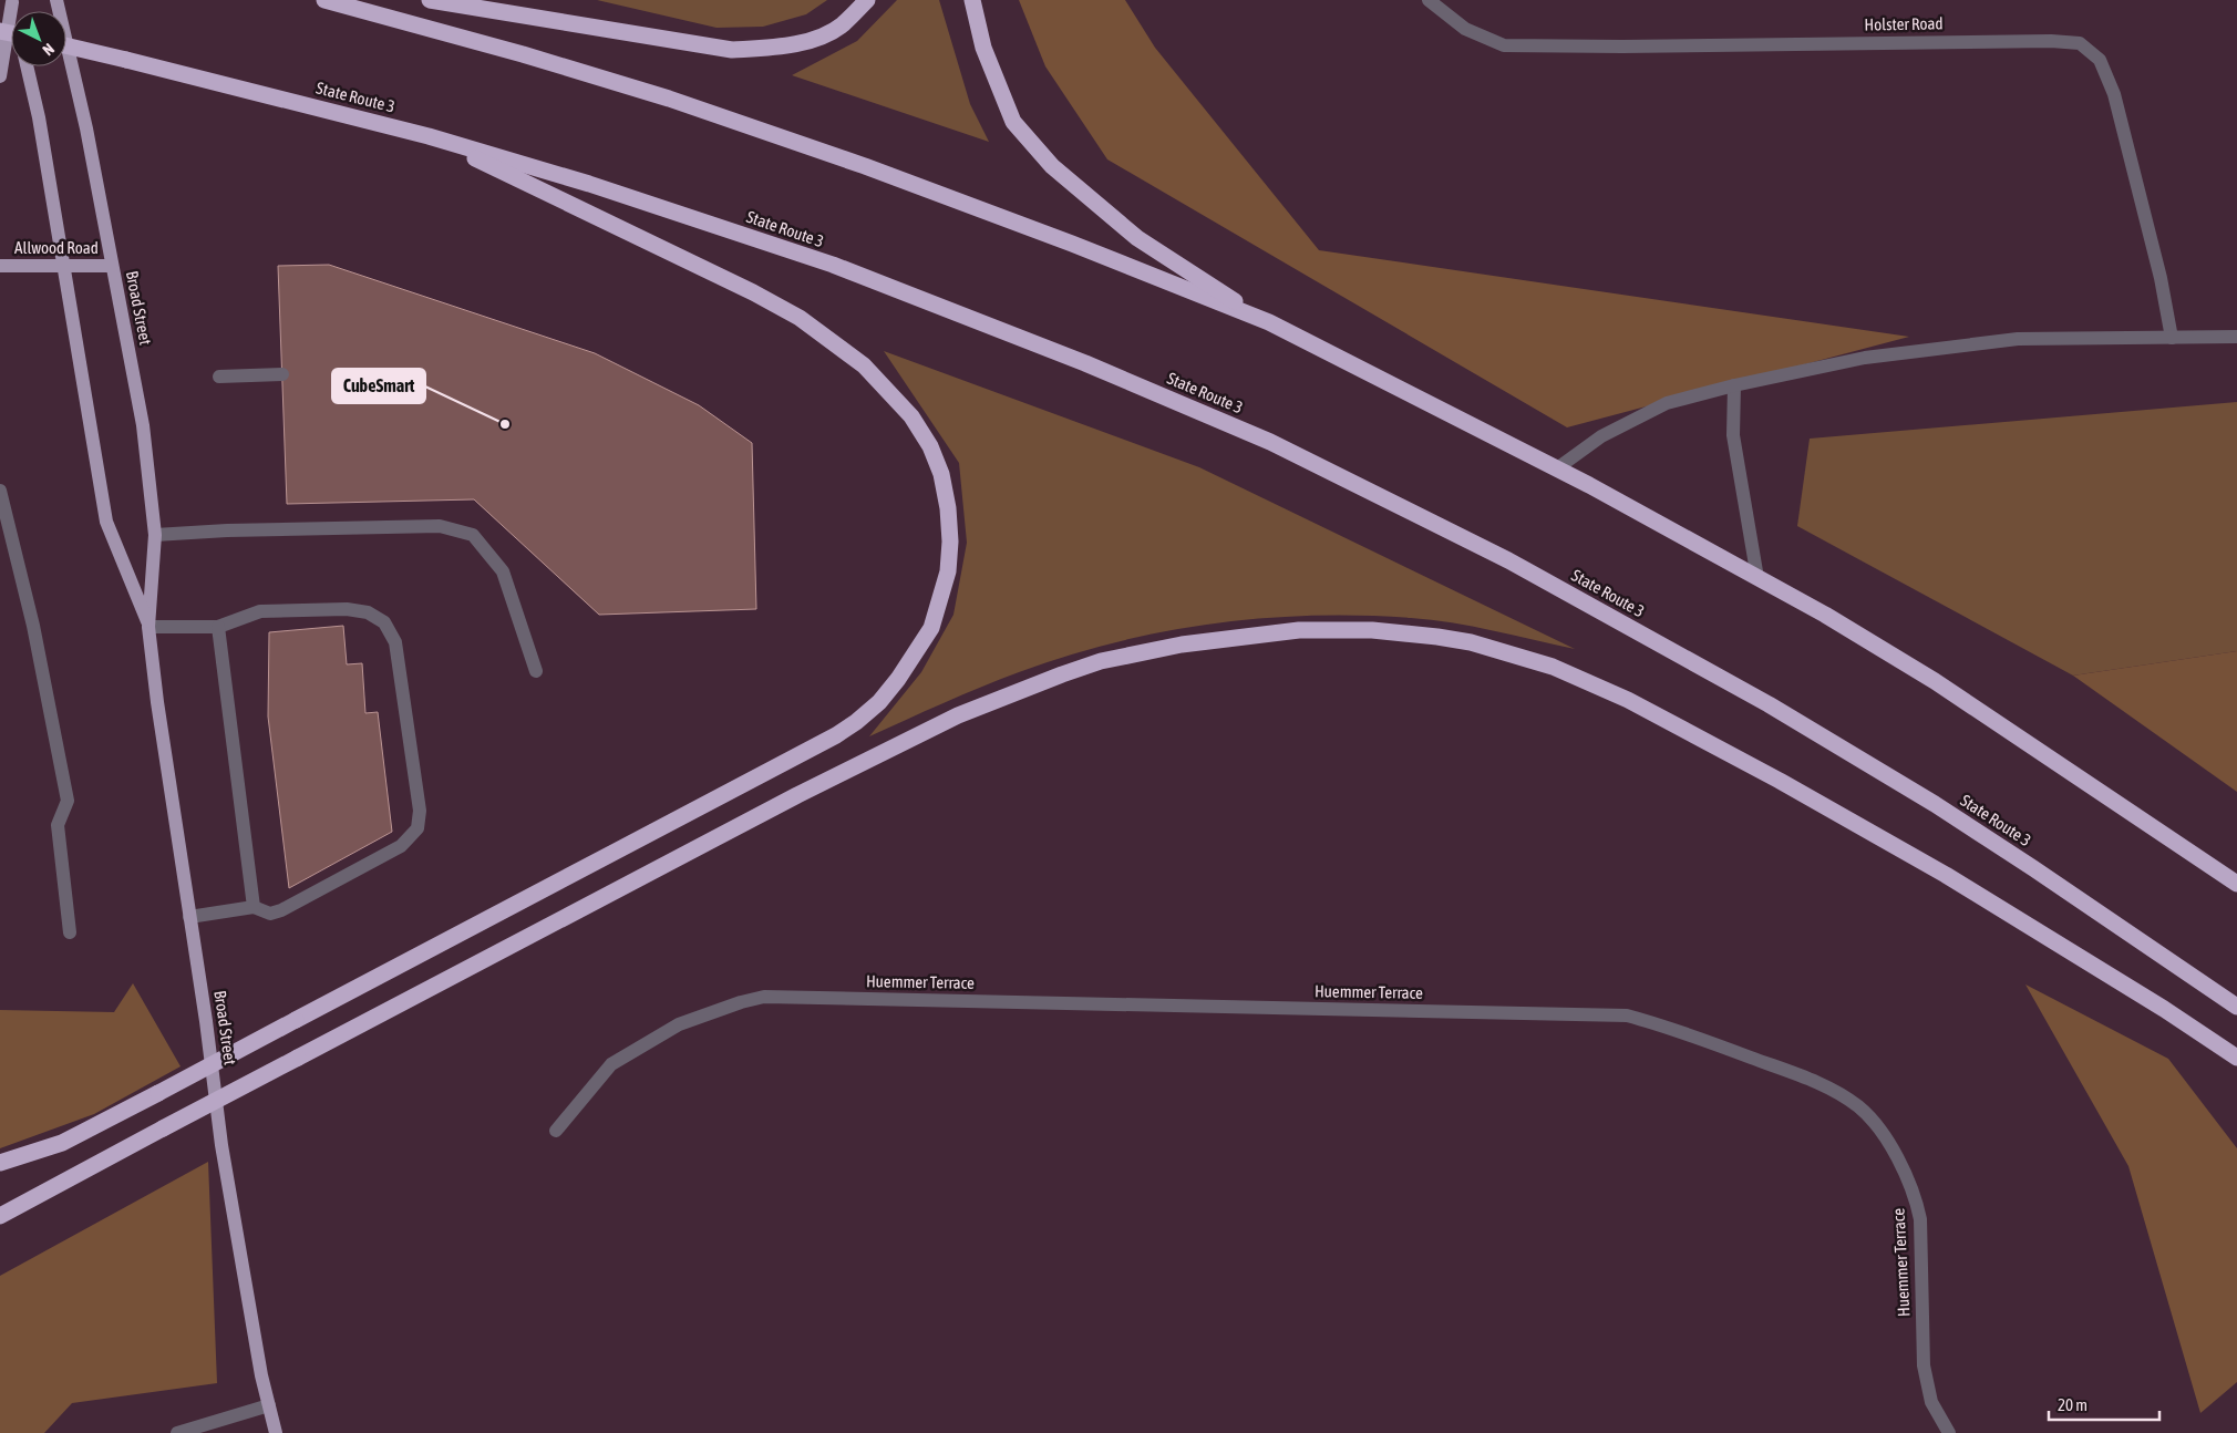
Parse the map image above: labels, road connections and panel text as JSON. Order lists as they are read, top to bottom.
{
  "streets": {
    "highway": ["State Route 3"],
    "main road": ["Allwood Road", "Broad Street"],
    "street": ["Holster Road", "Huemmer Terrace"]
  },
  "crossings": [
    ["Allwood Road", "Broad Street"]
  ],
  "places": ["CubeSmart"],
  "scale_bar": "20 m",
  "north": "bottom right"
}
